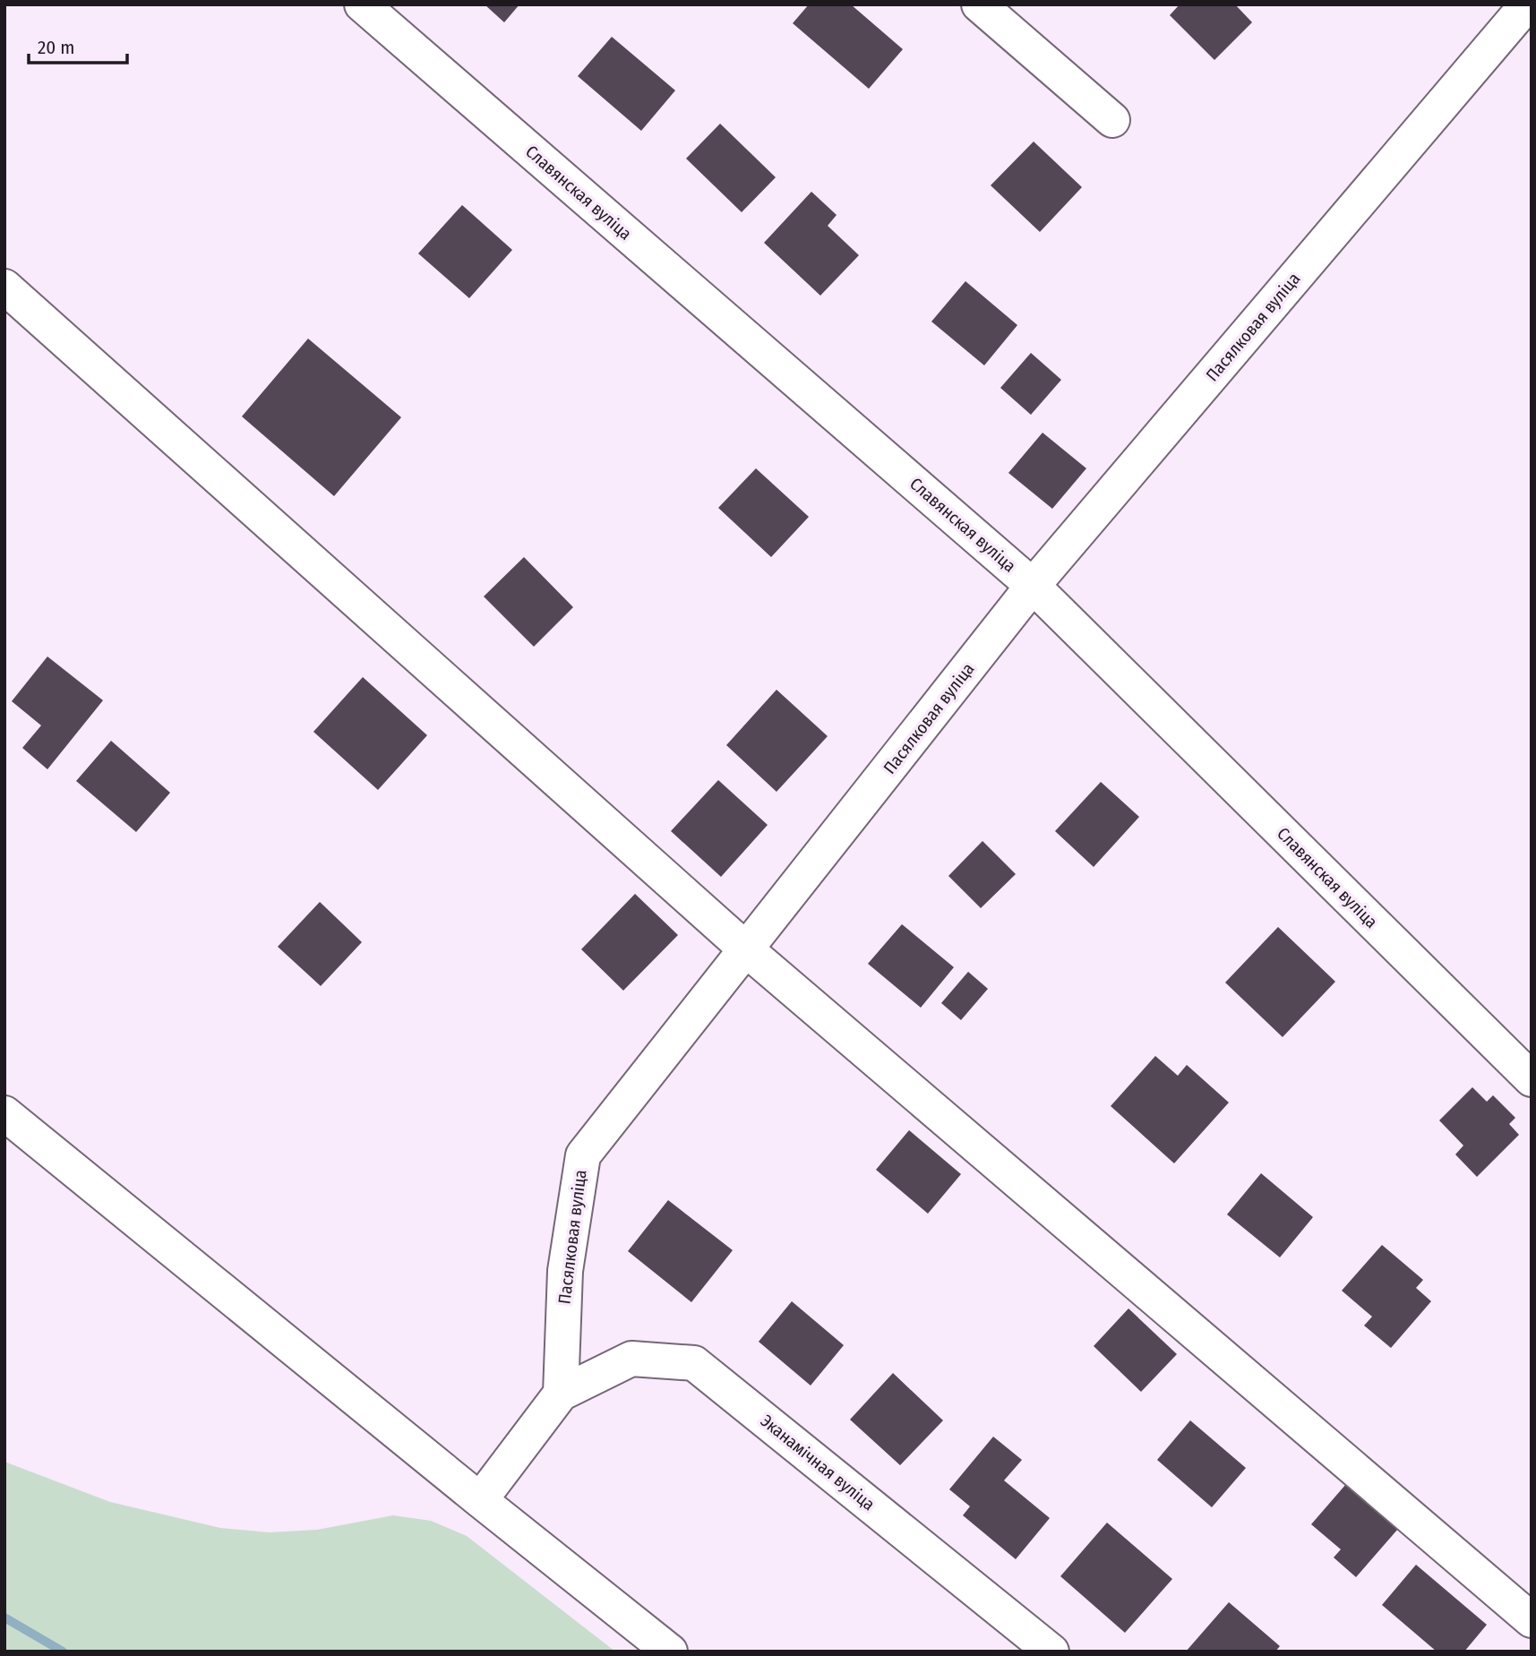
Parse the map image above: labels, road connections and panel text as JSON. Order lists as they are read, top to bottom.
{
  "streets": {
    "street": ["Славянская вуліца", "Пасялковая вуліца", "Эканамічная вуліца"]
  },
  "crossings": [
    ["Славянская вуліца", "Пасялковая вуліца"],
    ["Пасялковая вуліца", "Эканамічная вуліца"]
  ],
  "scale_bar": "20 m"
}
